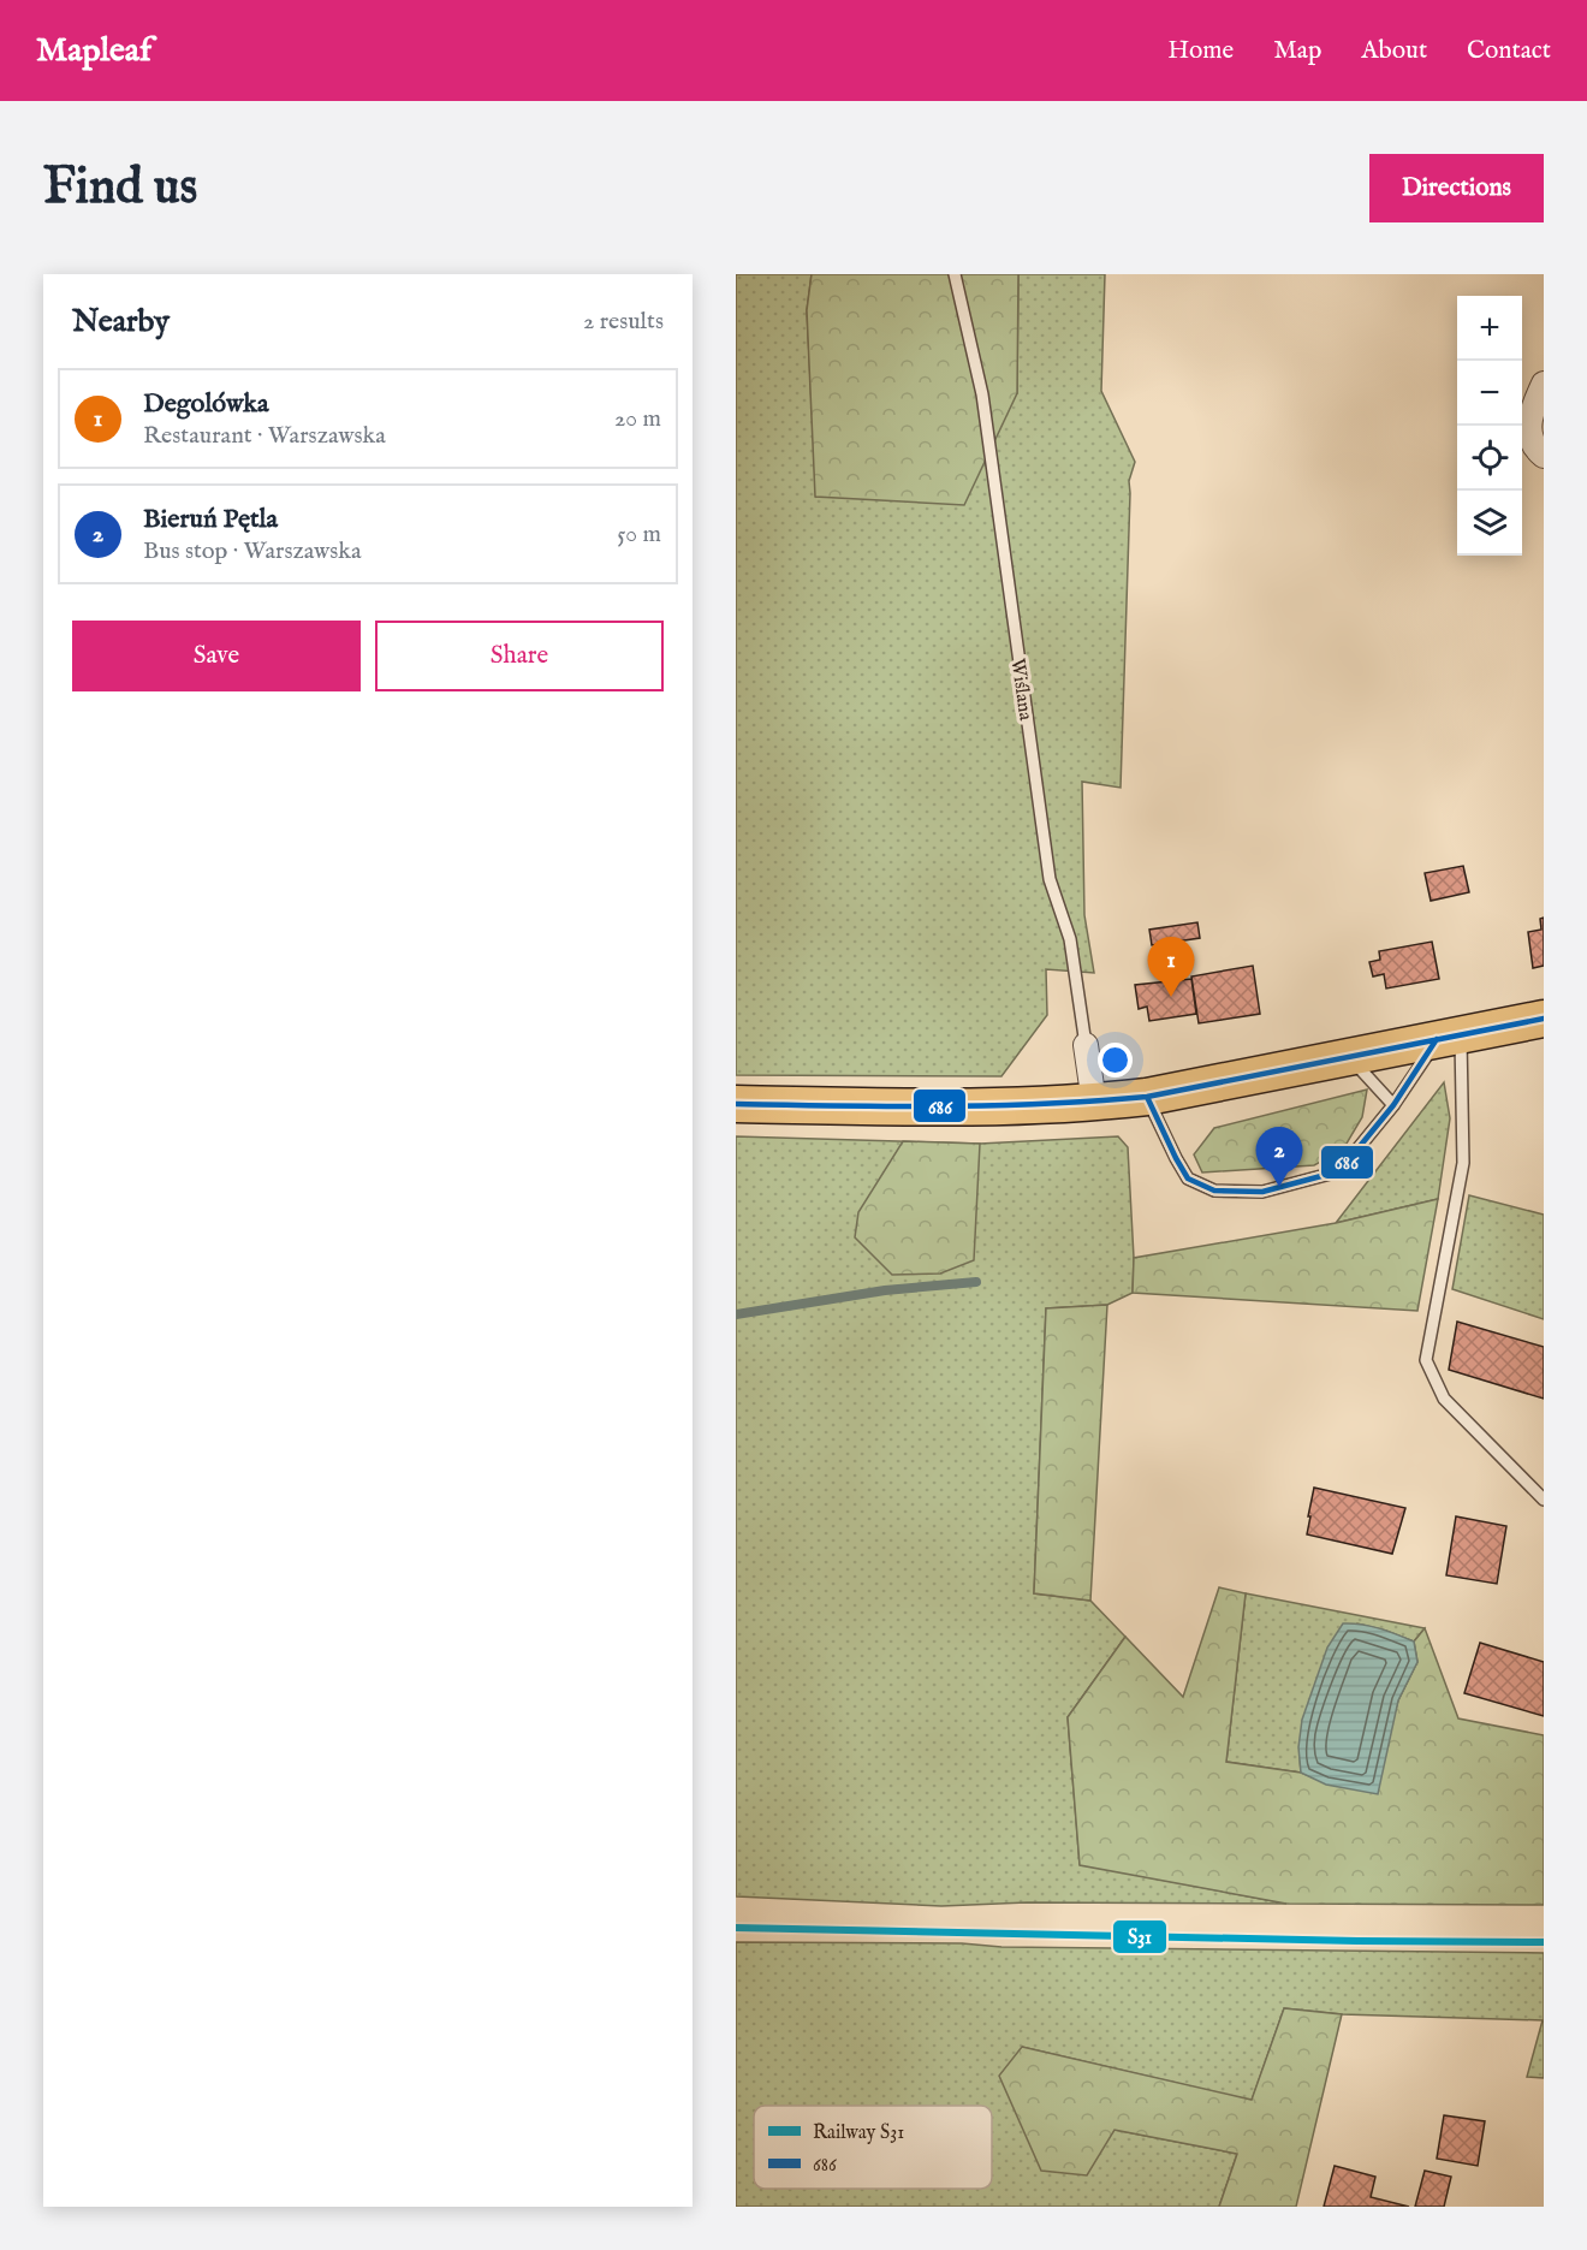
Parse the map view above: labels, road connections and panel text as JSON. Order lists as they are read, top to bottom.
{
  "streets": {
    "street": ["Wiślana"]
  },
  "lines": ["transit line 686", "rail line S31"],
  "legend": ["Railway S31", "686"],
  "page": {
    "header": "Mapleaf",
    "nav": [
      "Home",
      "Map",
      "About",
      "Contact"
    ],
    "buttons": [
      "Directions",
      ["Save", "Share"]
    ],
    "title": "Find us",
    "heading": ["Nearby", "2 results"],
    "map_buttons": ["+", "−"],
    "list": [
      {
        "mark": "1",
        "name": "Degolówka",
        "note": "Restaurant · Warszawska",
        "value": "20 m"
      },
      {
        "mark": "2",
        "name": "Bieruń Pętla",
        "note": "Bus stop · Warszawska",
        "value": "50 m"
      }
    ],
    "pins": ["1", "2"]
  }
}
